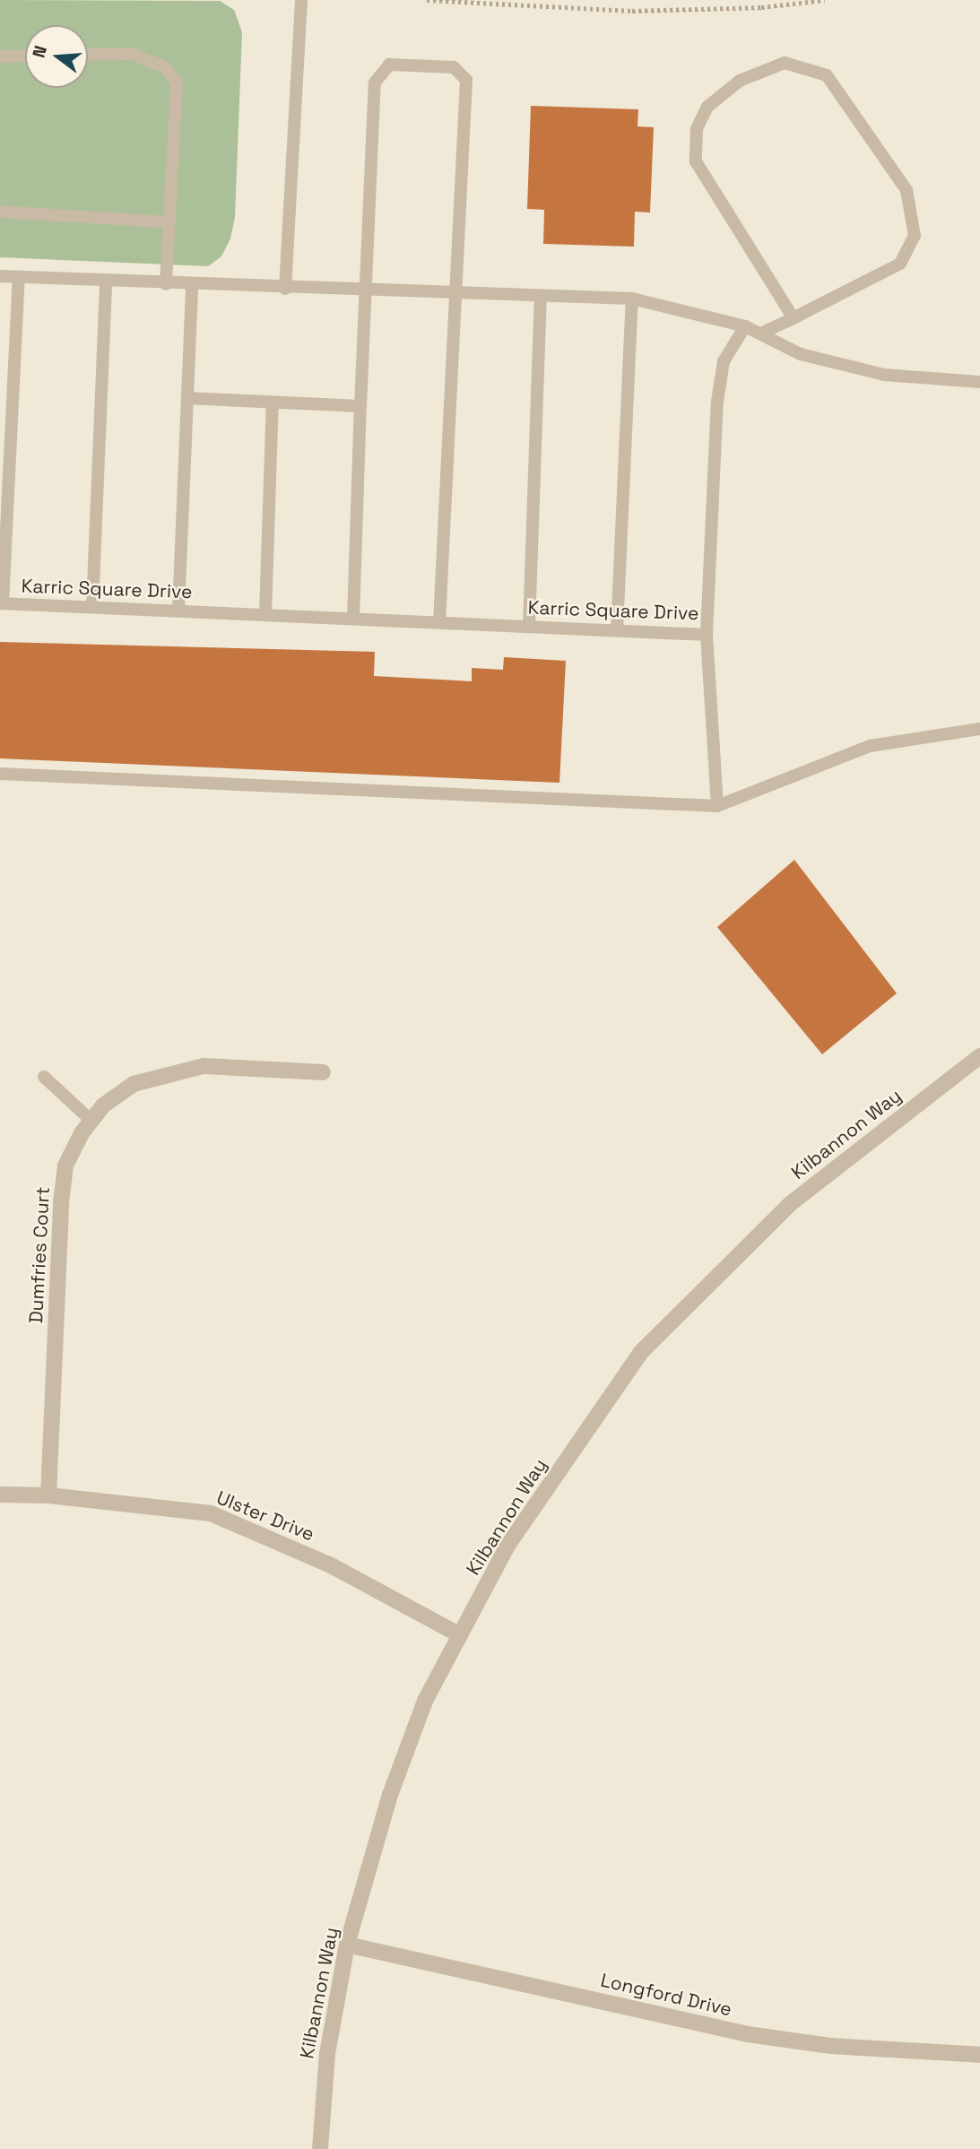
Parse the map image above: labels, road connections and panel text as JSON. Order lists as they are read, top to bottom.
{
  "streets": {
    "street": [
      "Kilbannon Way",
      "Dumfries Court",
      "Ulster Drive",
      "Longford Drive"
    ],
    "lane": ["Karric Square Drive"]
  },
  "crossings": [
    ["Kilbannon Way", "Ulster Drive"],
    ["Kilbannon Way", "Longford Drive"],
    ["Dumfries Court", "Ulster Drive"]
  ],
  "north": "left"
}
